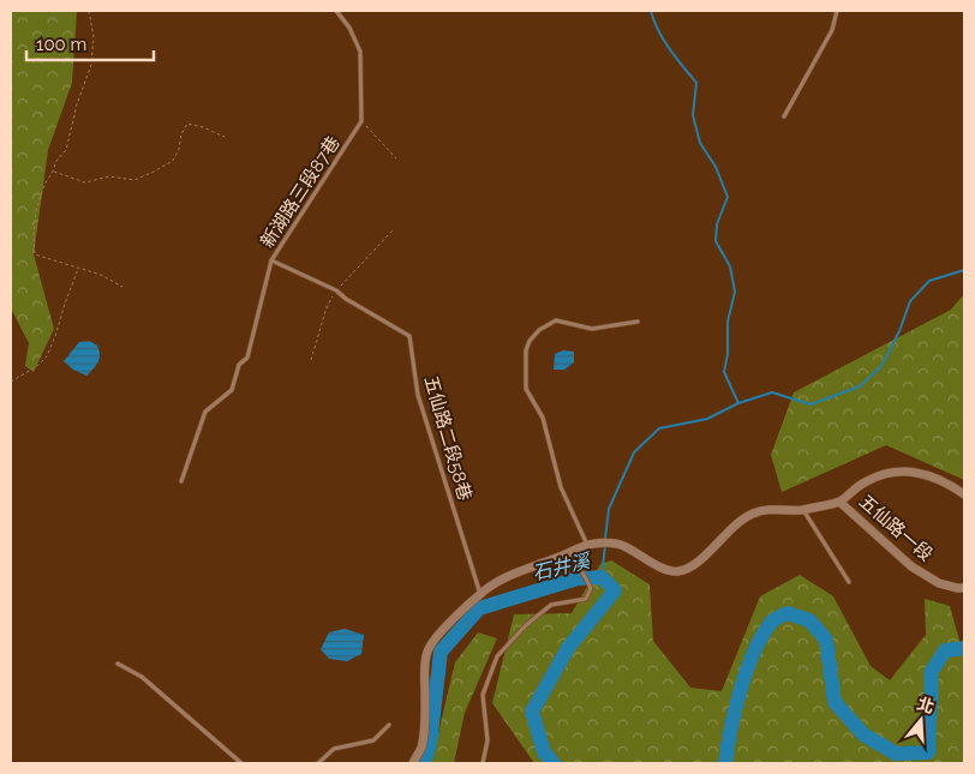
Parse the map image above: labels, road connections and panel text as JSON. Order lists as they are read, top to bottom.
{
  "streets": {
    "street": ["五仙路一段"],
    "lane": ["新湖路三段87巷", "五仙路二段58巷"]
  },
  "crossings": [
    ["新湖路三段87巷", "五仙路二段58巷"]
  ],
  "water": ["石井溪"],
  "scale_bar": "100 m",
  "north": "top"
}
